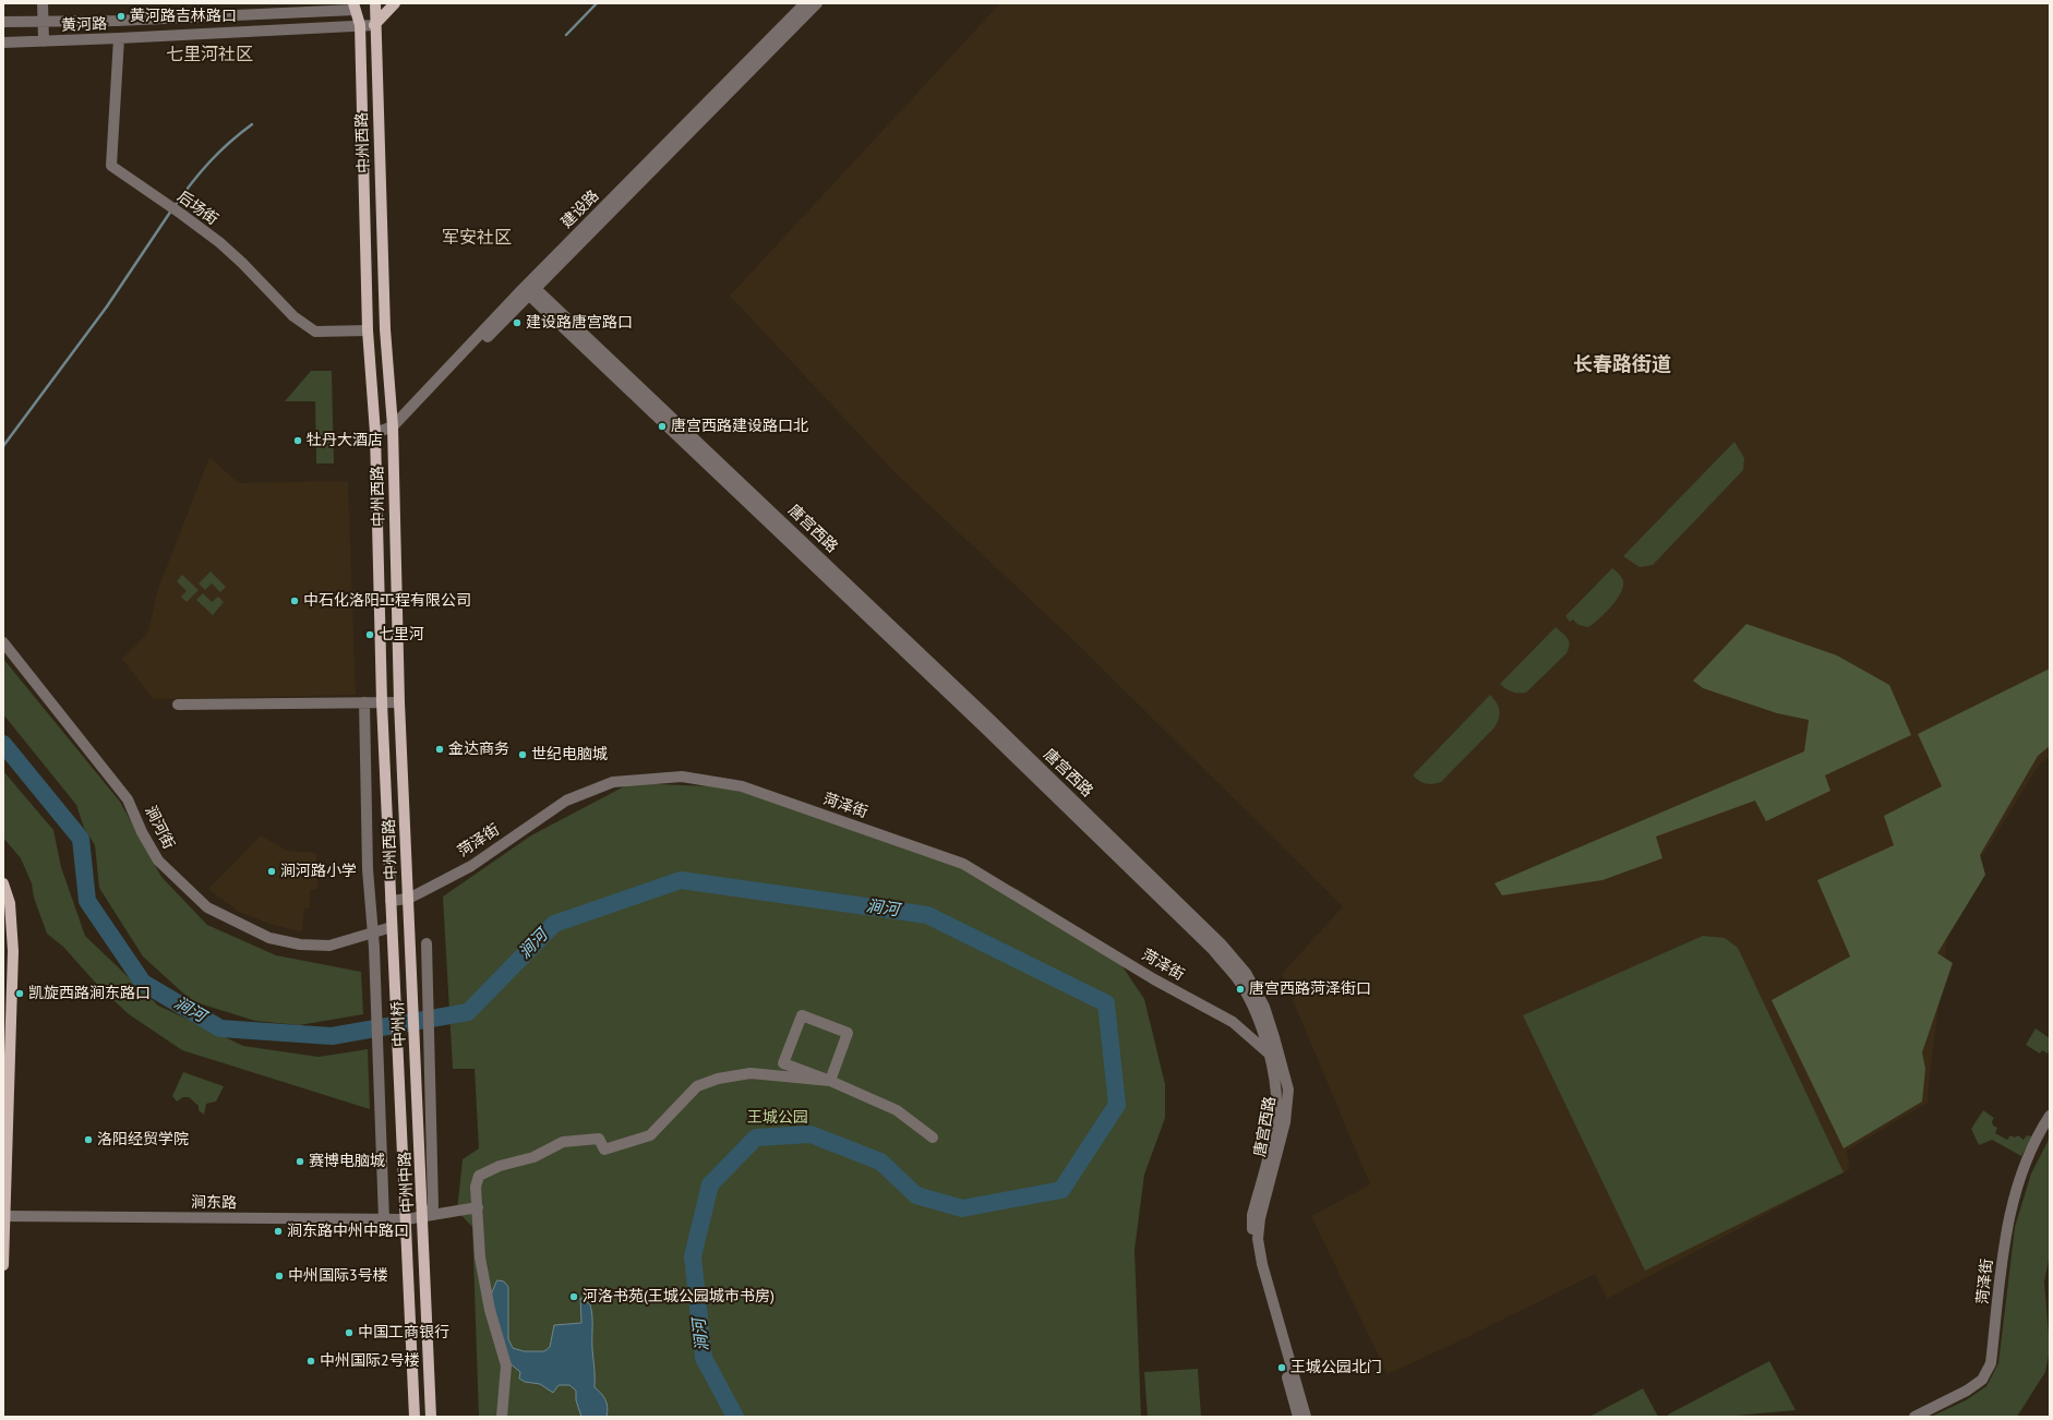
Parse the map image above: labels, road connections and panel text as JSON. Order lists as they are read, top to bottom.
{
  "streets": {
    "main road": ["中州西路", "中州桥", "中州中路"],
    "street": [
      "黄河路",
      "后场街",
      "建设路",
      "唐宫西路",
      "菏泽街",
      "涧河街",
      "涧东路"
    ]
  },
  "crossings": [
    ["黄河路", "中州西路"],
    ["黄河路", "后场街"],
    ["中州西路", "后场街"],
    ["中州西路", "建设路"],
    ["中州西路", "菏泽街"],
    ["中州西路", "涧河街"],
    ["中州西路", "中州桥"],
    ["建设路", "唐宫西路"],
    ["唐宫西路", "菏泽街"],
    ["中州桥", "中州中路"],
    ["中州中路", "涧东路"]
  ],
  "districts": ["七里河社区", "军安社区", "长春路街道"],
  "water": ["涧河"],
  "parks": ["王城公园"],
  "places": [
    "黄河路吉林路口",
    "建设路唐宫路口",
    "唐宫西路建设路口北",
    "牡丹大酒店",
    "中石化洛阳工程有限公司",
    "七里河",
    "金达商务",
    "世纪电脑城",
    "涧河路小学",
    "唐宫西路菏泽街口",
    "凯旋西路涧东路口",
    "洛阳经贸学院",
    "赛博电脑城",
    "涧东路中州中路口",
    "中州国际3号楼",
    "河洛书苑(王城公园城市书房)",
    "中国工商银行",
    "中州国际2号楼",
    "王城公园北门"
  ]
}
